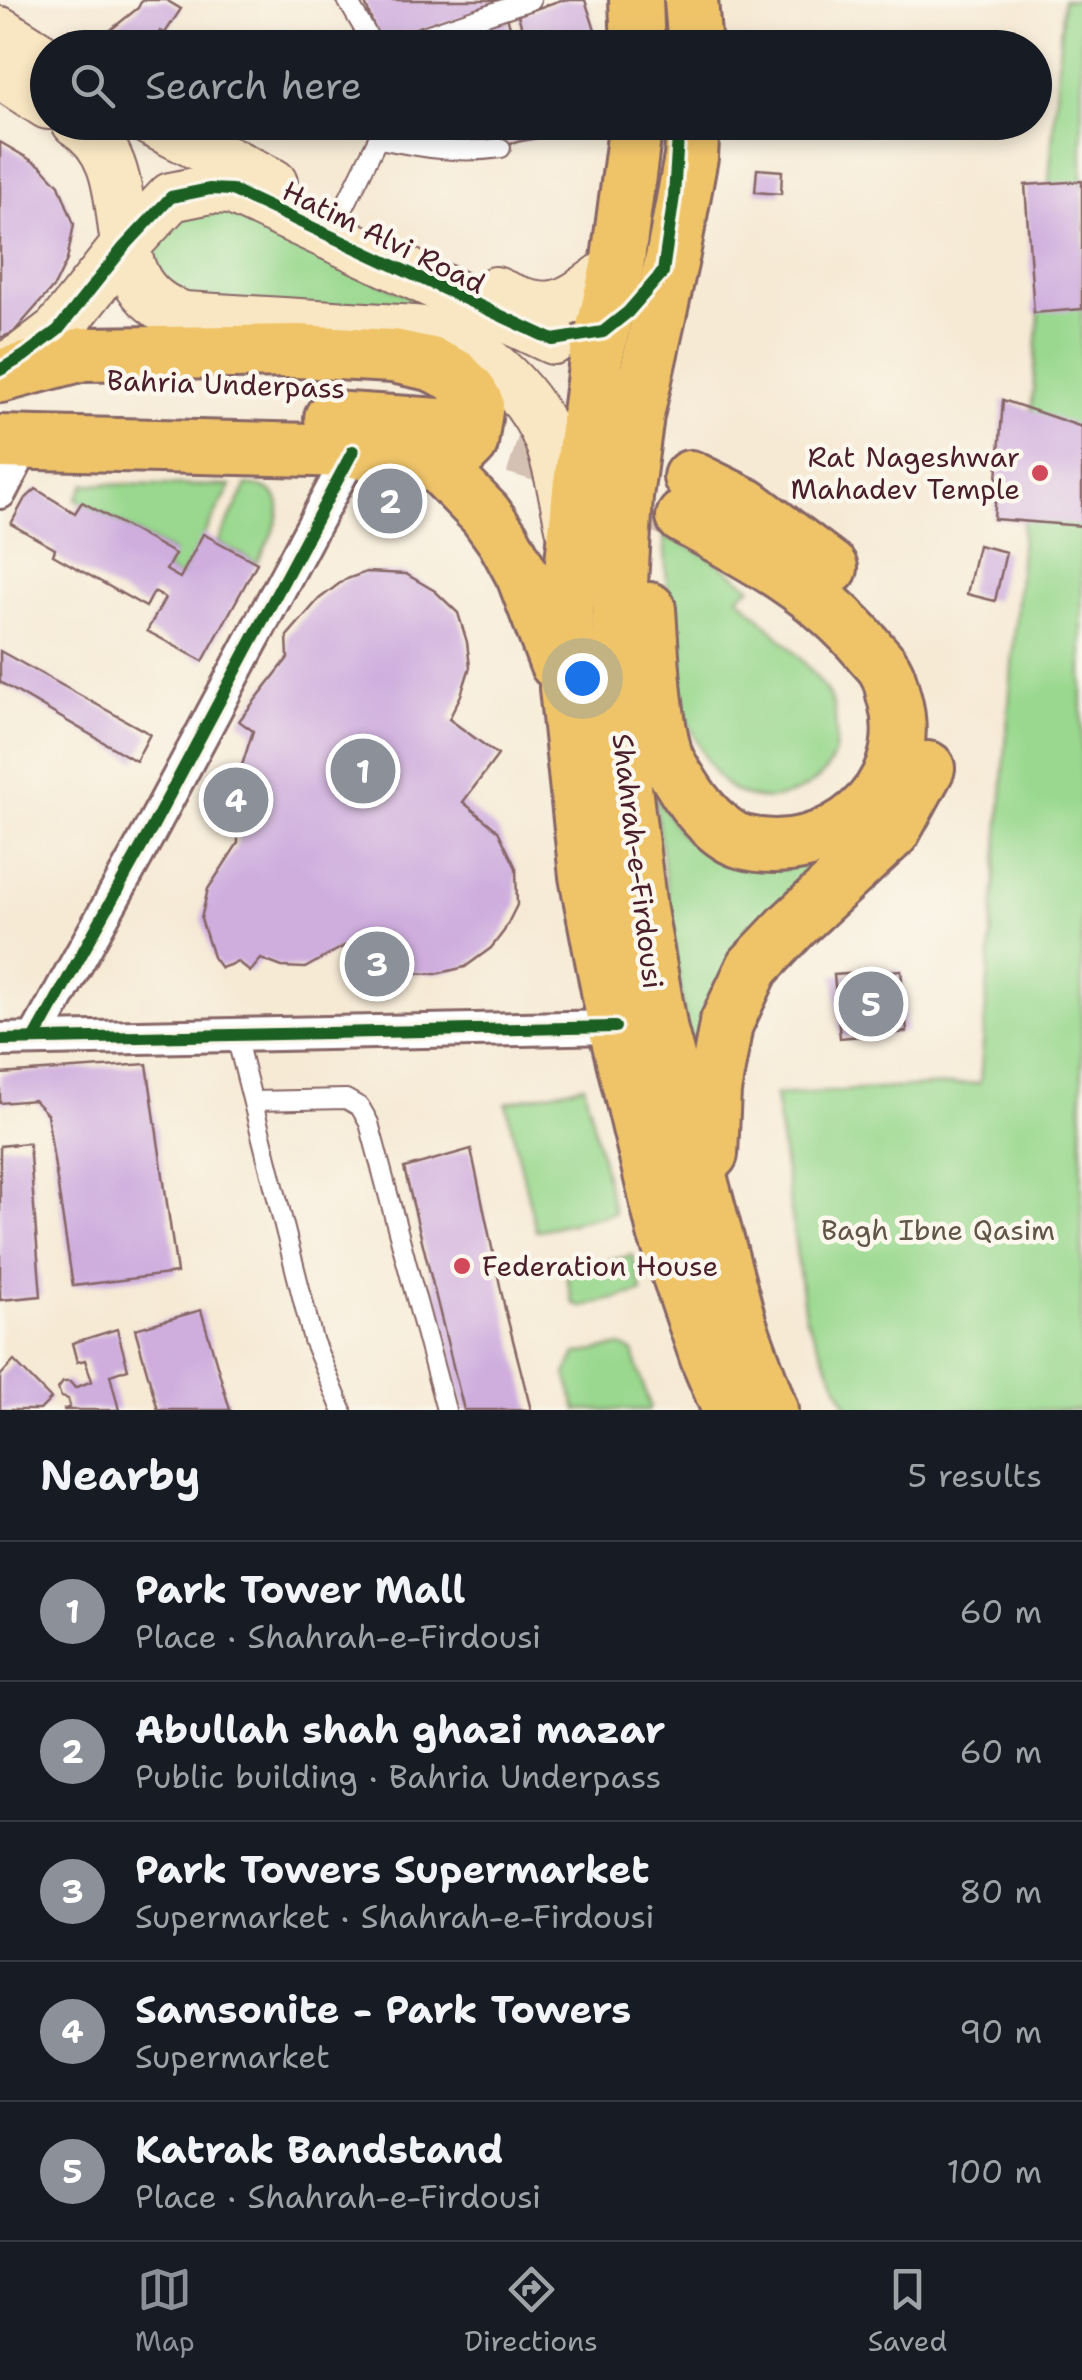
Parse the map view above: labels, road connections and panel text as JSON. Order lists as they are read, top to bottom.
{
  "streets": {
    "main road": ["Bahria Underpass", "Shahrah-e-Firdousi"],
    "street": ["Hatim Alvi Road"]
  },
  "parks": ["Bagh Ibne Qasim"],
  "places": ["Rat Nageshwar Mahadev Temple", "Federation House"],
  "page": {
    "search": "Search here",
    "pins": [
      "2",
      "1",
      "4",
      "3",
      "5"
    ],
    "heading": ["Nearby", "5 results"],
    "list": [
      {
        "mark": "1",
        "name": "Park Tower Mall",
        "note": "Place · Shahrah-e-Firdousi",
        "value": "60 m"
      },
      {
        "mark": "2",
        "name": "Abullah shah ghazi mazar",
        "note": "Public building · Bahria Underpass",
        "value": "60 m"
      },
      {
        "mark": "3",
        "name": "Park Towers Supermarket",
        "note": "Supermarket · Shahrah-e-Firdousi",
        "value": "80 m"
      },
      {
        "mark": "4",
        "name": "Samsonite - Park Towers",
        "note": "Supermarket",
        "value": "90 m"
      },
      {
        "mark": "5",
        "name": "Katrak Bandstand",
        "note": "Place · Shahrah-e-Firdousi",
        "value": "100 m"
      }
    ],
    "nav": ["Map", "Directions", "Saved"]
  }
}
